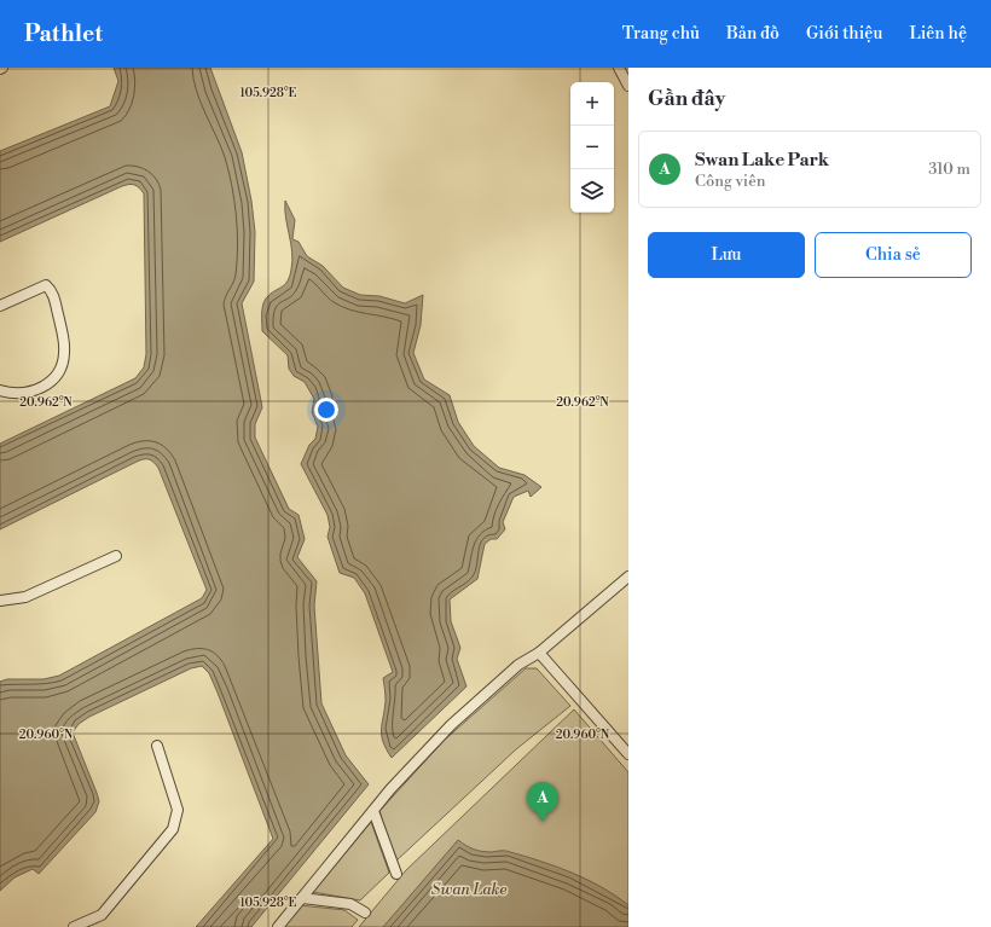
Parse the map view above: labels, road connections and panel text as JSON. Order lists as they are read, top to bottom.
{
  "water": ["Swan Lake"],
  "page": {
    "header": "Pathlet",
    "nav": [
      "Trang chủ",
      "Bản đồ",
      "Giới thiệu",
      "Liên hệ"
    ],
    "heading": "Gần đây",
    "map_buttons": ["+", "−"],
    "list": [
      {
        "mark": "A",
        "name": "Swan Lake Park",
        "note": "Công viên",
        "value": "310 m"
      }
    ],
    "buttons": ["Lưu", "Chia sẻ"],
    "pins": "A"
  },
  "coordinates": ["105.928°E", "20.962°N", "20.960°N"]
}
